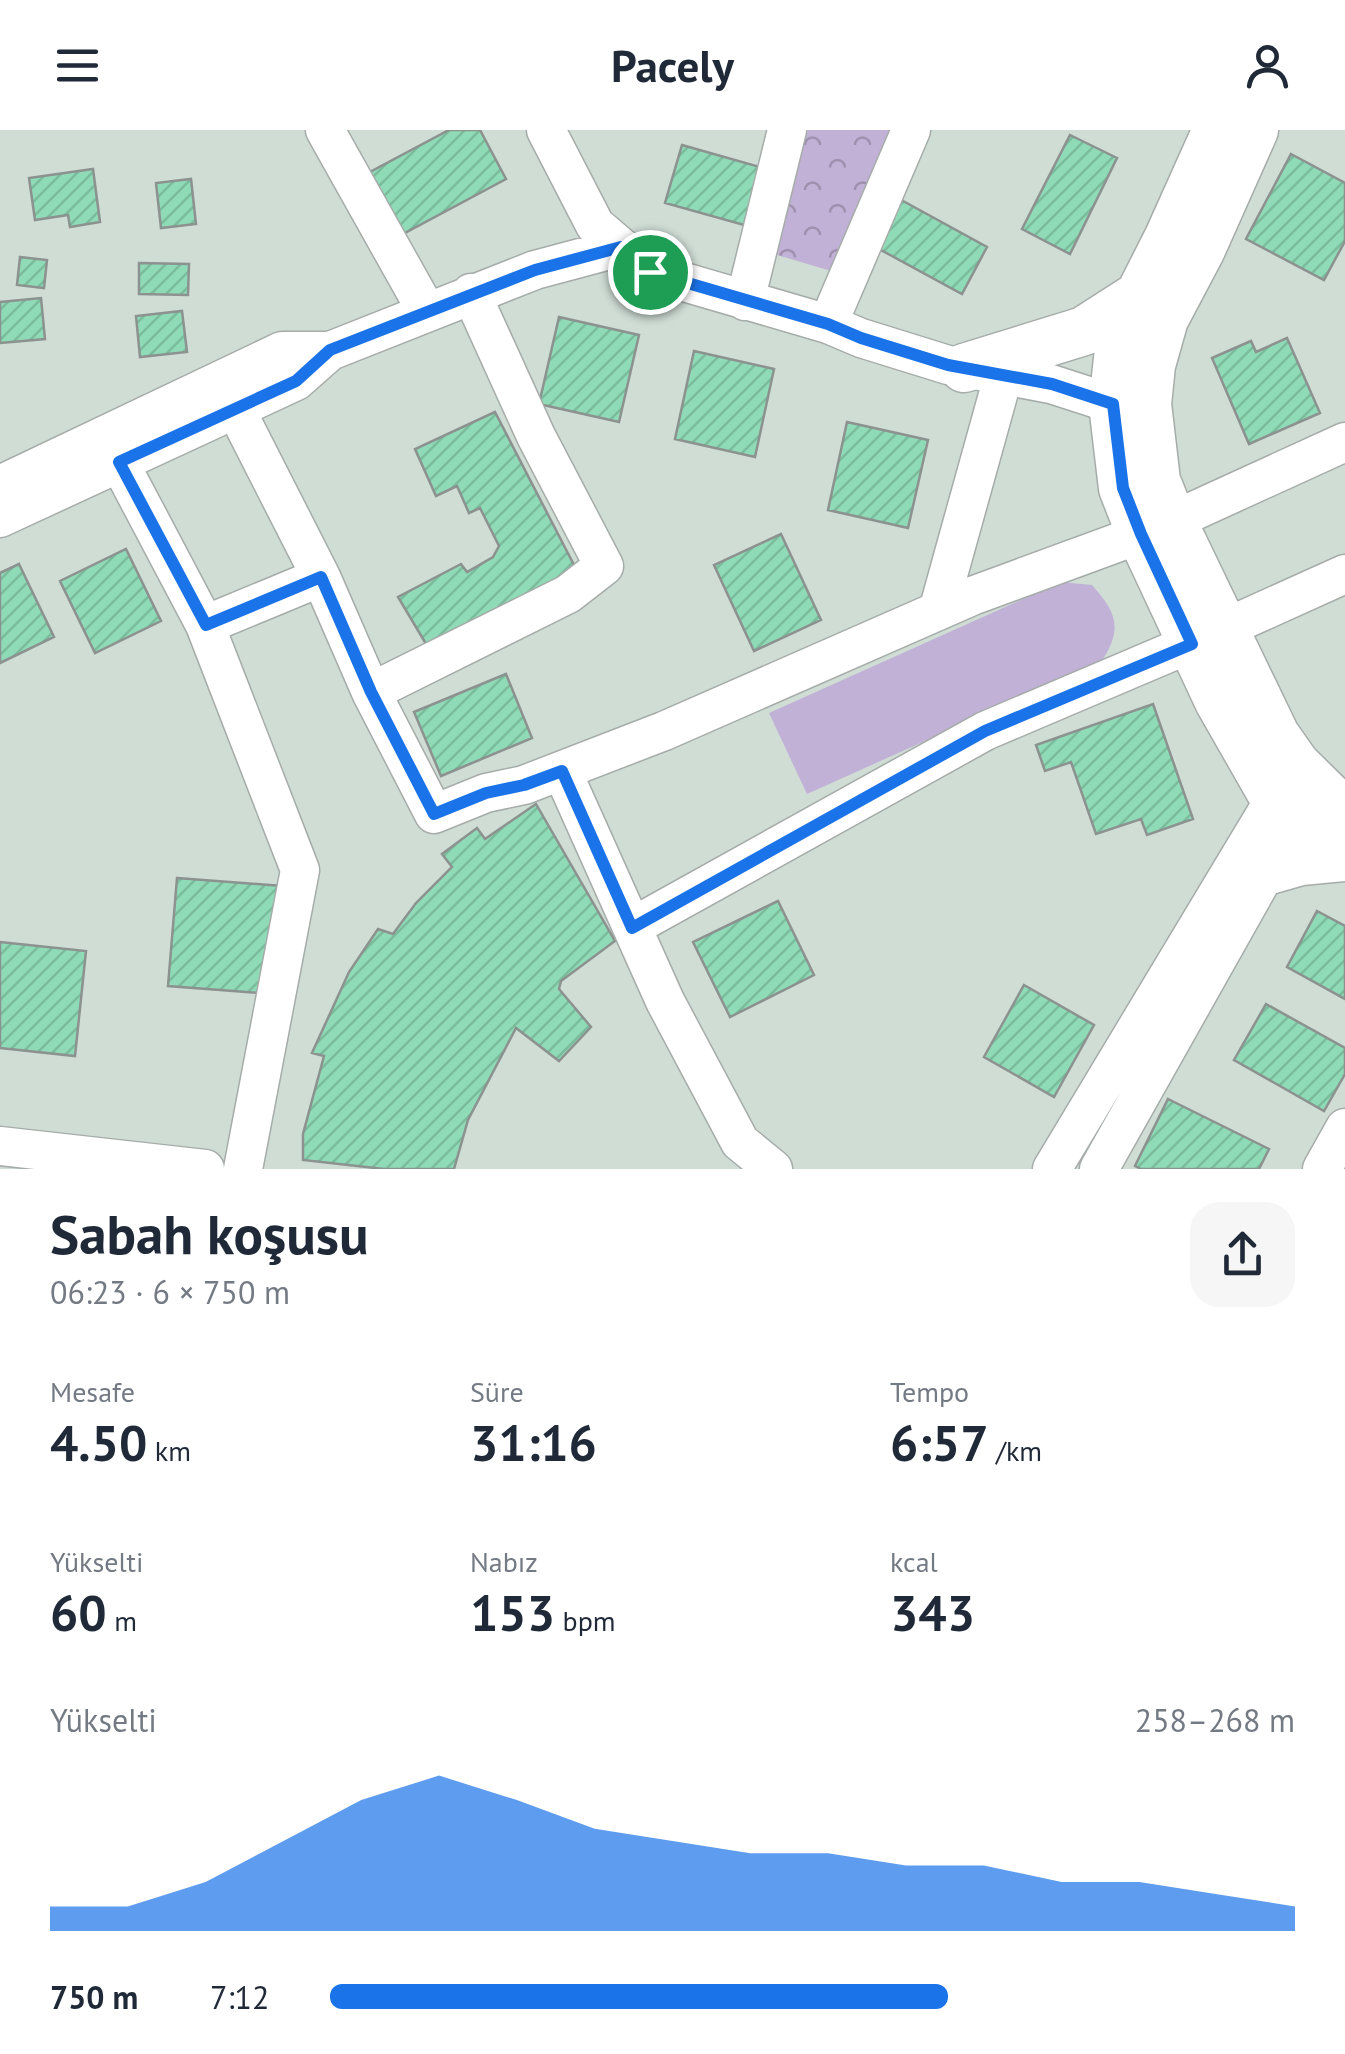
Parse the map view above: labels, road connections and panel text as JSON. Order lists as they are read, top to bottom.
{
  "page": {
    "header": "Pacely",
    "heading": ["Sabah koşusu", "06:23 · 6 × 750 m"],
    "stats": [
      ["Mesafe", "4.50 km"],
      ["Süre", "31:16"],
      ["Tempo", "6:57 /km"],
      ["Yükselti", "60 m"],
      ["Nabız", "153 bpm"],
      ["kcal", "343"]
    ],
    "chart": ["Yükselti", "258–268 m"],
    "list": [
      {
        "name": "750 m",
        "note": "7:12"
      }
    ]
  }
}
